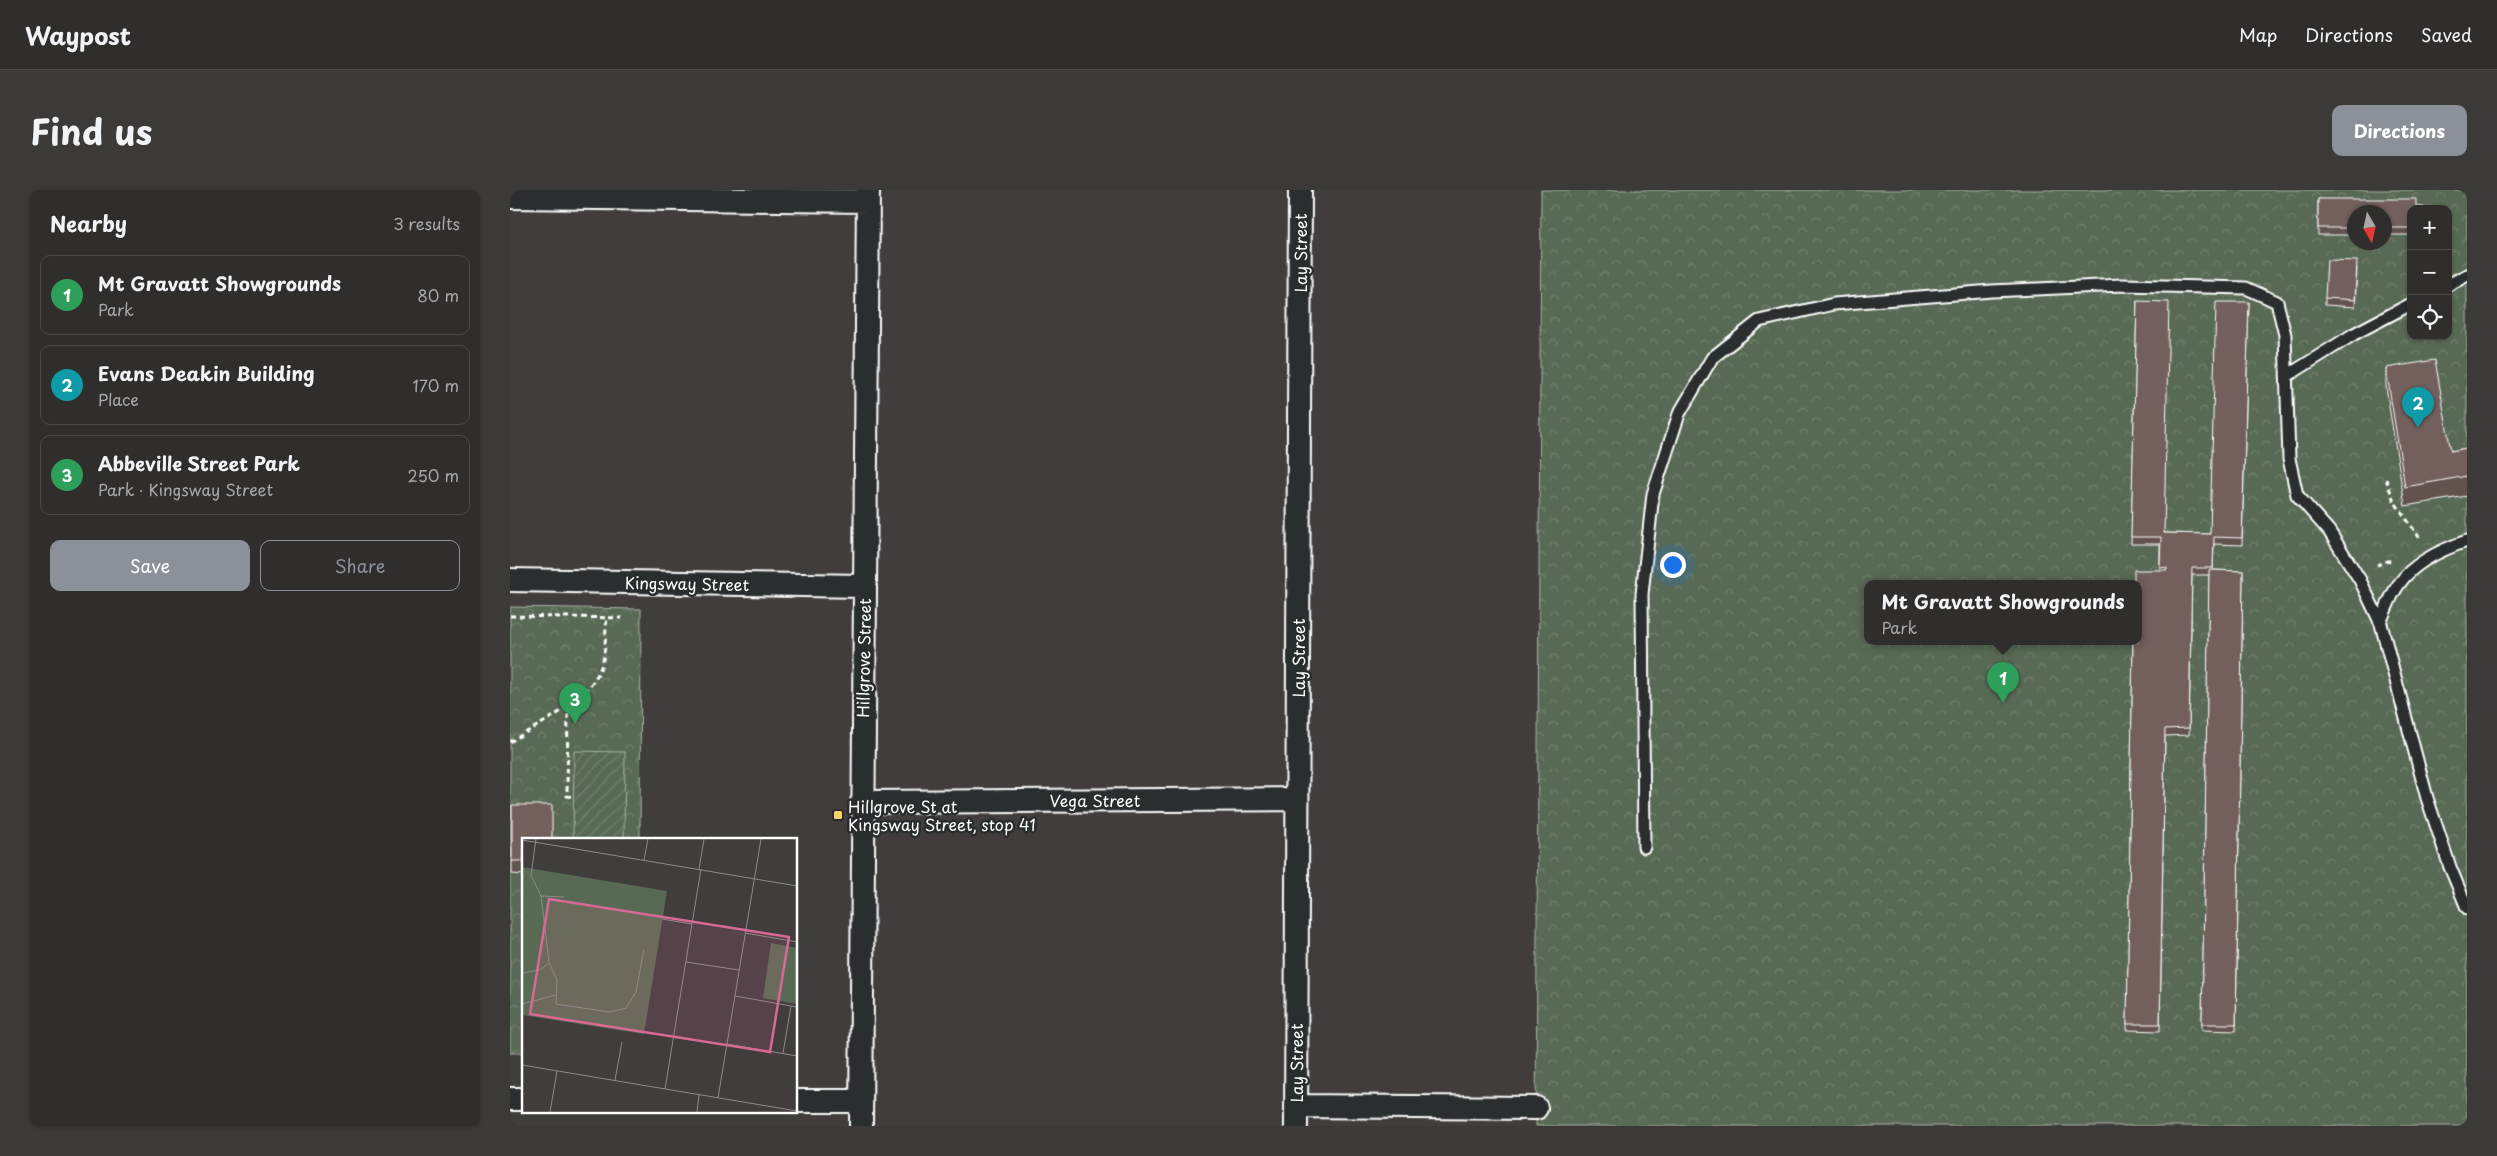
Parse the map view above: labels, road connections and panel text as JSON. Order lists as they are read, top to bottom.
{
  "streets": {
    "street": [
      "Lay Street",
      "Kingsway Street",
      "Hillgrove Street",
      "Vega Street"
    ]
  },
  "crossings": [
    ["Lay Street", "Vega Street"],
    ["Kingsway Street", "Hillgrove Street"],
    ["Hillgrove Street", "Vega Street"]
  ],
  "places": {
    "transit": ["Hillgrove St at Kingsway Street, stop 41"]
  },
  "north": "bottom",
  "page": {
    "header": "Waypost",
    "nav": ["Map", "Directions", "Saved"],
    "title": "Find us",
    "buttons": [
      "Directions",
      ["Save", "Share"]
    ],
    "heading": ["Nearby", "3 results"],
    "map_buttons": ["+", "−"],
    "list": [
      {
        "mark": "1",
        "name": "Mt Gravatt Showgrounds",
        "note": "Park",
        "value": "80 m"
      },
      {
        "mark": "2",
        "name": "Evans Deakin Building",
        "note": "Place",
        "value": "170 m"
      },
      {
        "mark": "3",
        "name": "Abbeville Street Park",
        "note": "Park · Kingsway Street",
        "value": "250 m"
      }
    ],
    "pins": ["2", "1", "3"],
    "popup": ["Mt Gravatt Showgrounds", "Park"]
  }
}
